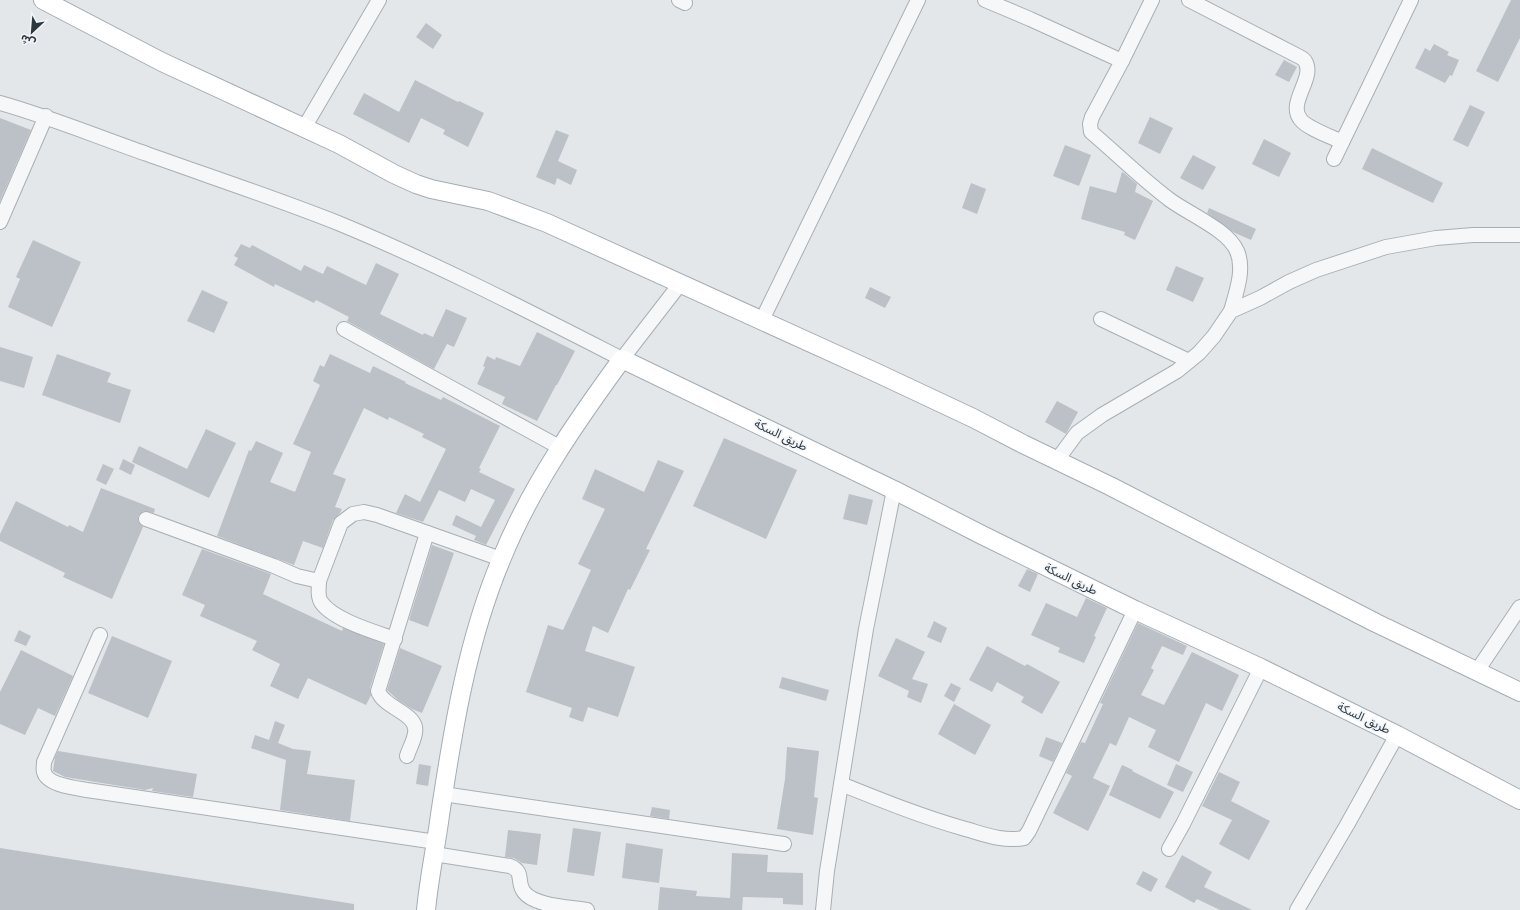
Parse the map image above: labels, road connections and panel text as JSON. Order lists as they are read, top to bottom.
{
  "streets": {
    "main road": ["طريق السكة"]
  },
  "north": "bottom left"
}
